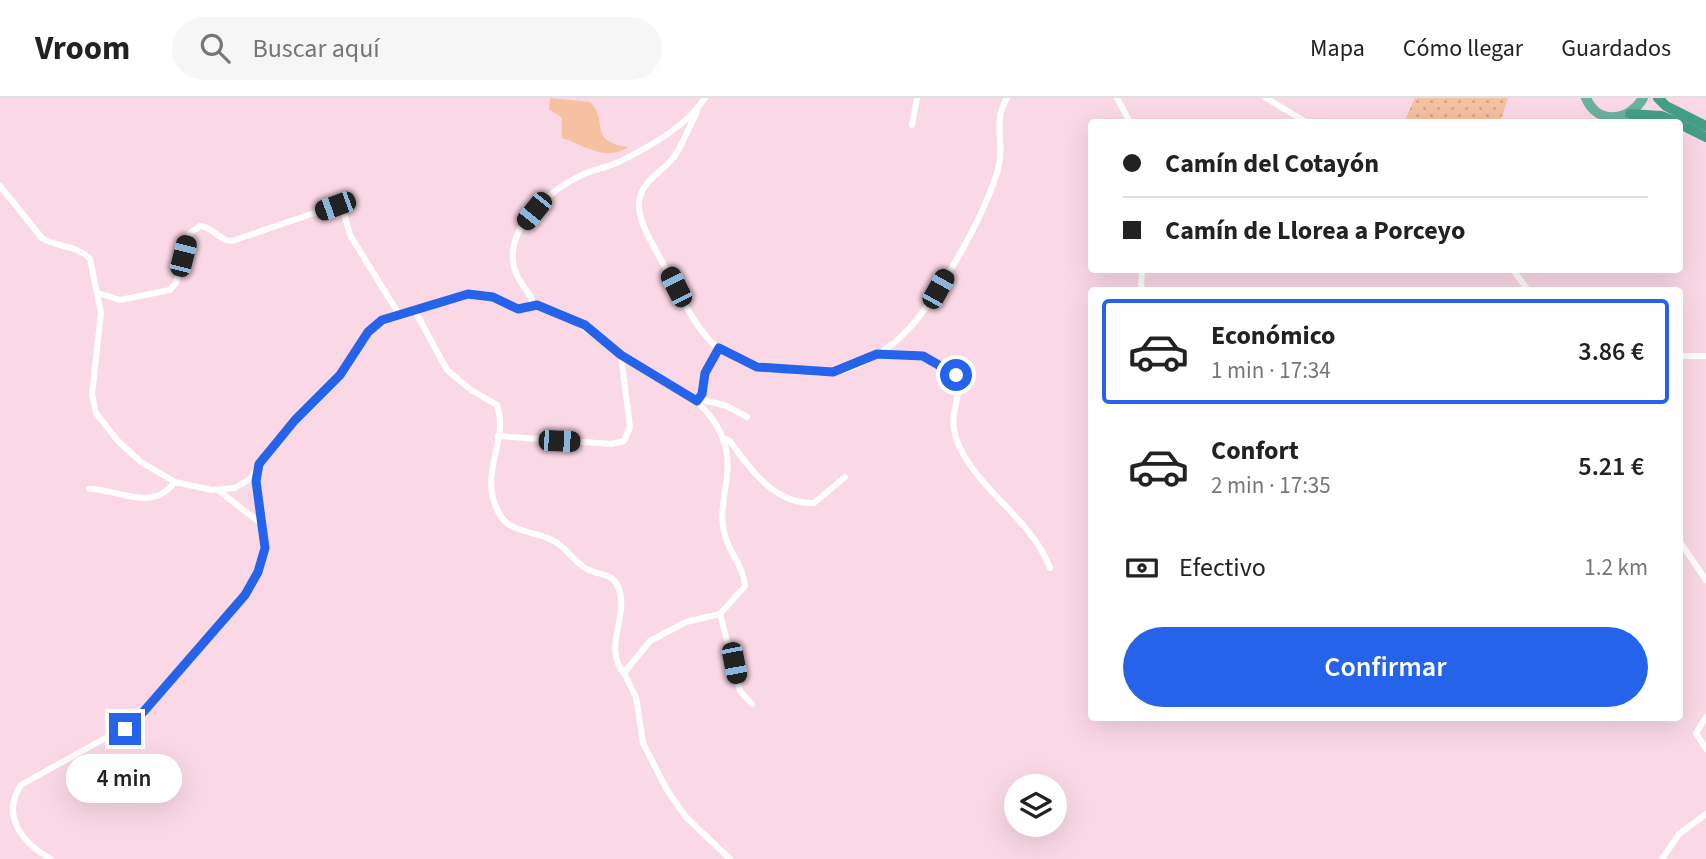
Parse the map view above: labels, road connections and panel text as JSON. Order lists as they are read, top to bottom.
{
  "page": {
    "header": "Vroom",
    "search": "Buscar aquí",
    "nav": ["Mapa", "Cómo llegar", "Guardados"],
    "banner": ["Camín del Cotayón", "Camín de Llorea a Porceyo"],
    "list": [
      {
        "name": "Económico",
        "note": "1 min · 17:34",
        "value": "3.86 €"
      },
      {
        "name": "Confort",
        "note": "2 min · 17:35",
        "value": "5.21 €"
      }
    ],
    "pay": ["Efectivo", "1.2 km"],
    "buttons": "Confirmar",
    "bubble": "4 min"
  }
}
